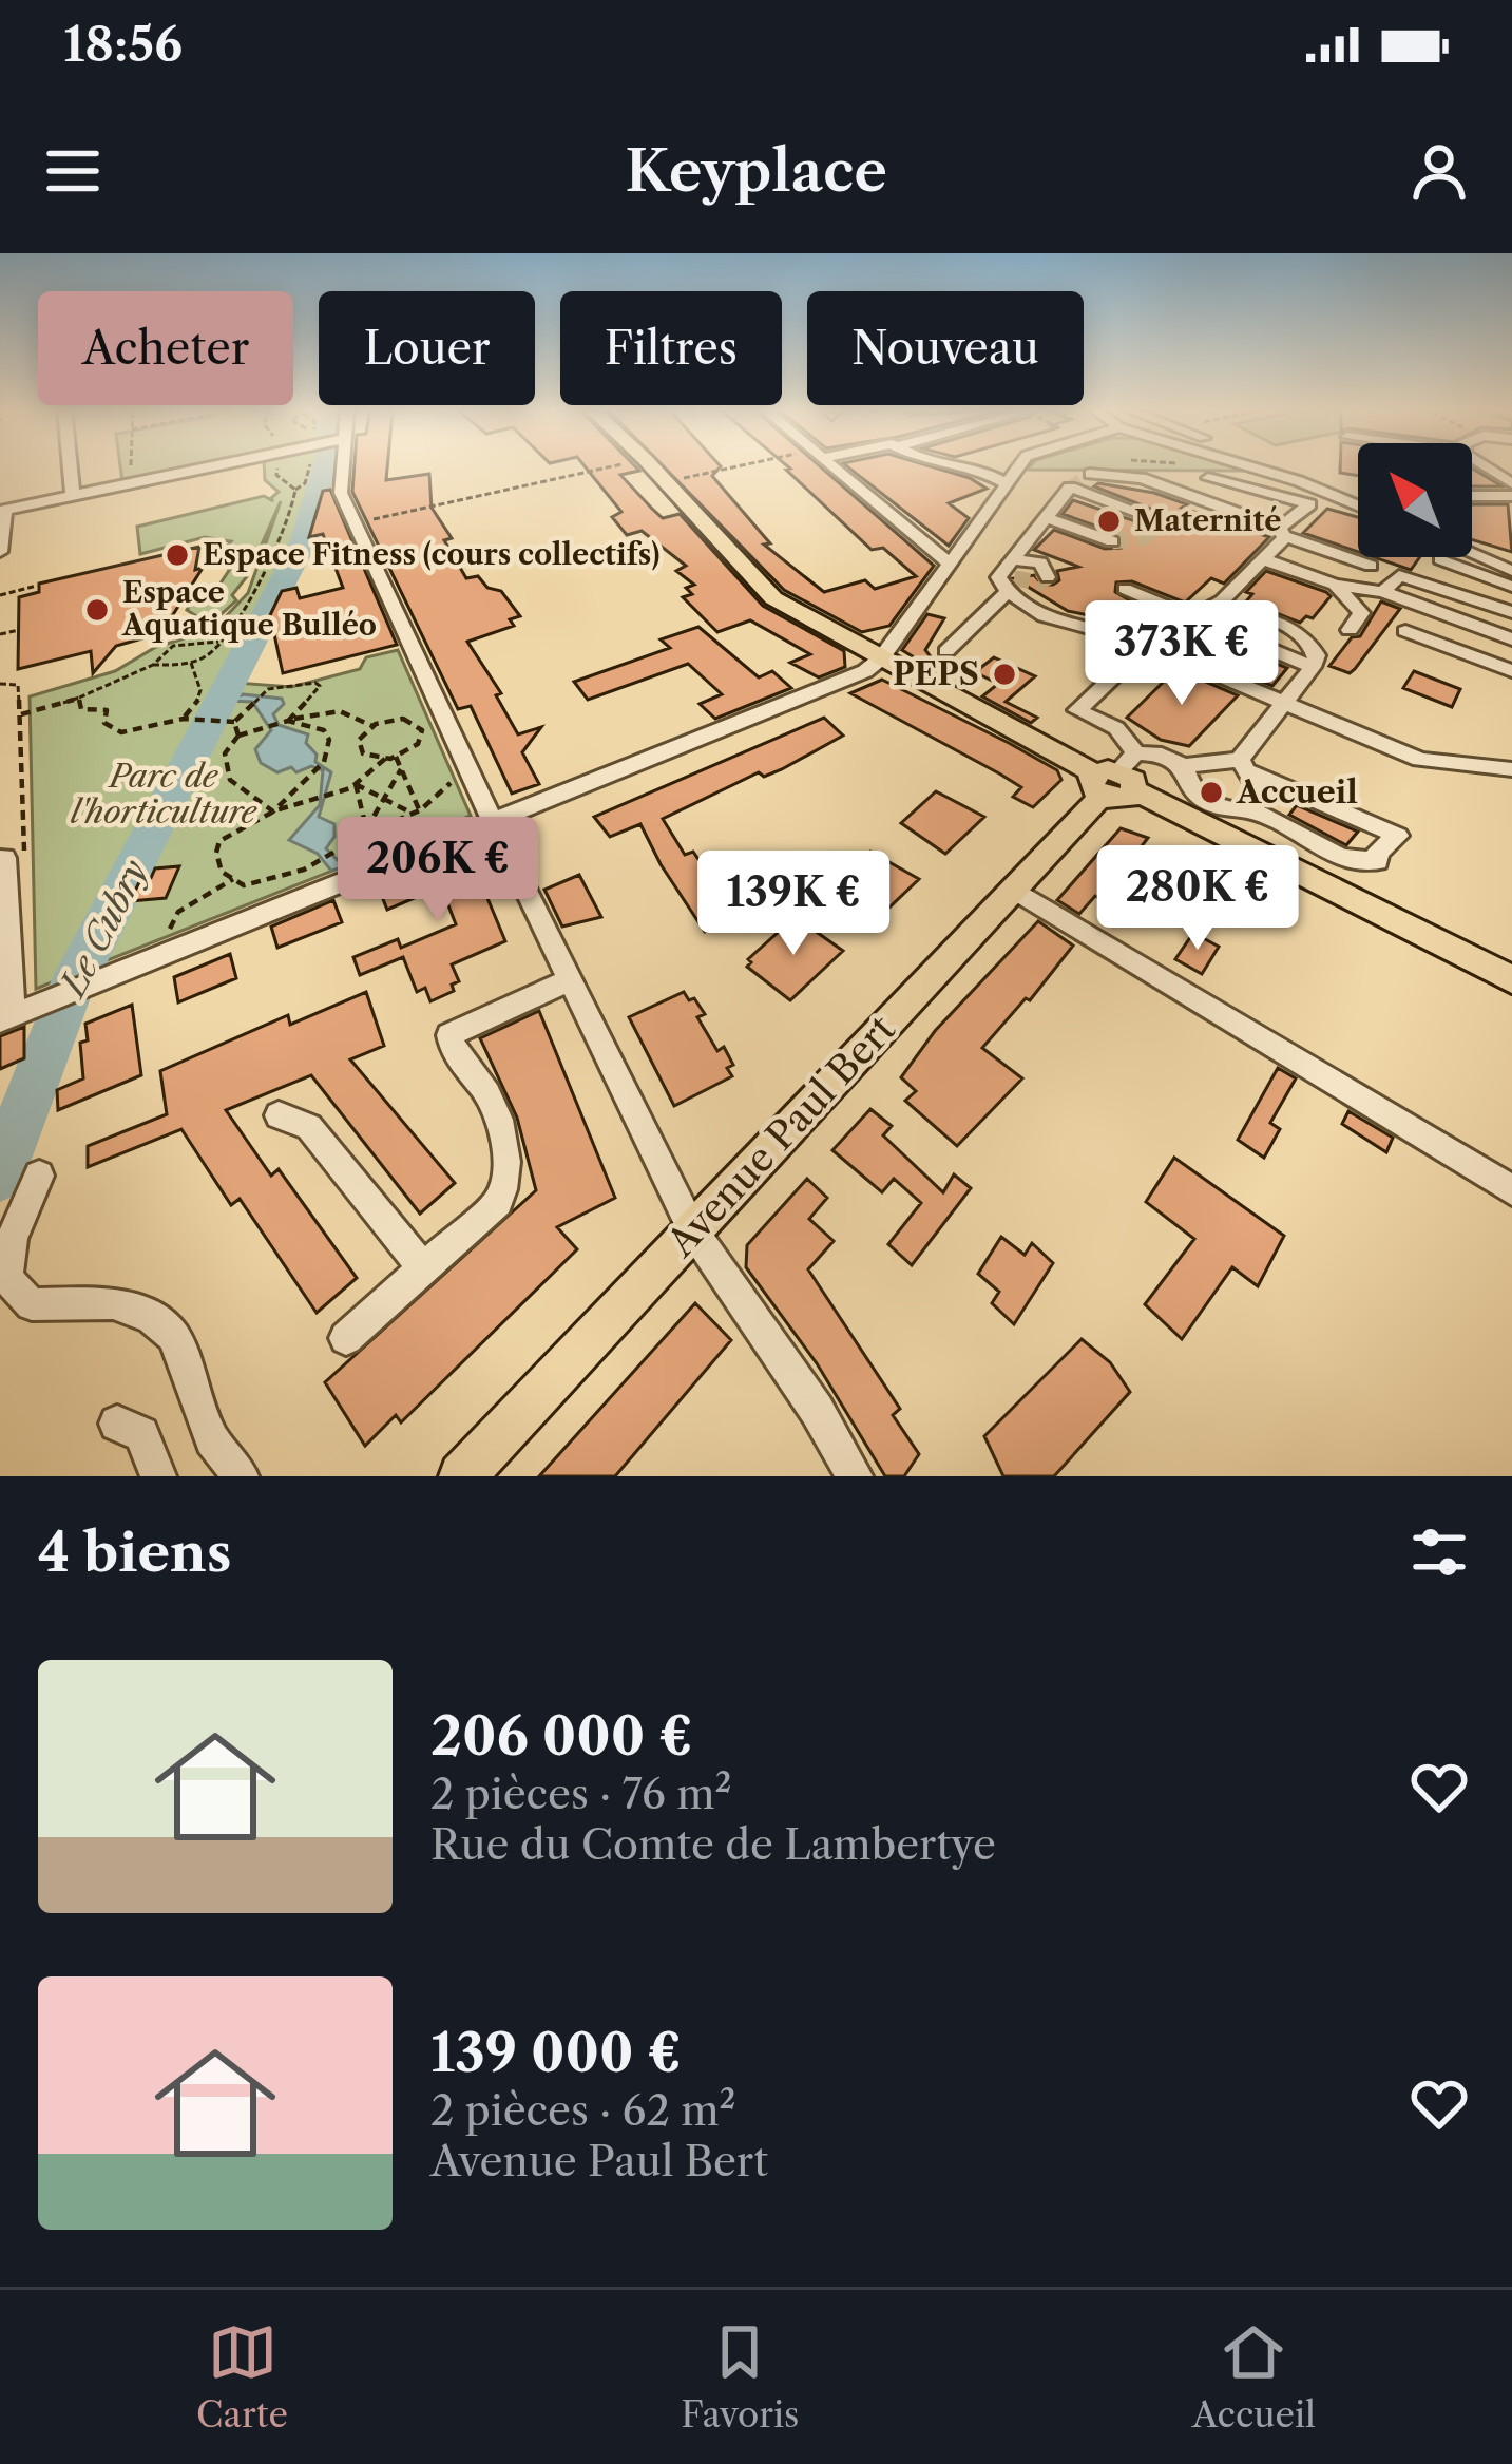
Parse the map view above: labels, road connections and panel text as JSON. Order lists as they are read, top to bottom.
{
  "streets": {
    "main road": ["Avenue Paul Bert"]
  },
  "water": ["Le Cubry"],
  "parks": ["Parc de l'horticulture"],
  "places": [
    "Maternité",
    "Espace Fitness (cours collectifs)",
    "Espace Aquatique Bulléo",
    "PEPS",
    "Accueil"
  ],
  "north": "top left",
  "page": {
    "status": "18:56",
    "header": "Keyplace",
    "chip": [
      "Acheter",
      "Louer",
      "Filtres",
      "Nouveau"
    ],
    "price": [
      "373K €",
      "206K €",
      "280K €",
      "139K €"
    ],
    "heading": "4 biens",
    "list": [
      {
        "name": "206 000 €",
        "note": "2 pièces · 76 m² · Rue du Comte de Lambertye"
      },
      {
        "name": "139 000 €",
        "note": "2 pièces · 62 m² · Avenue Paul Bert"
      }
    ],
    "tabs": ["Carte", "Favoris", "Accueil"]
  }
}
